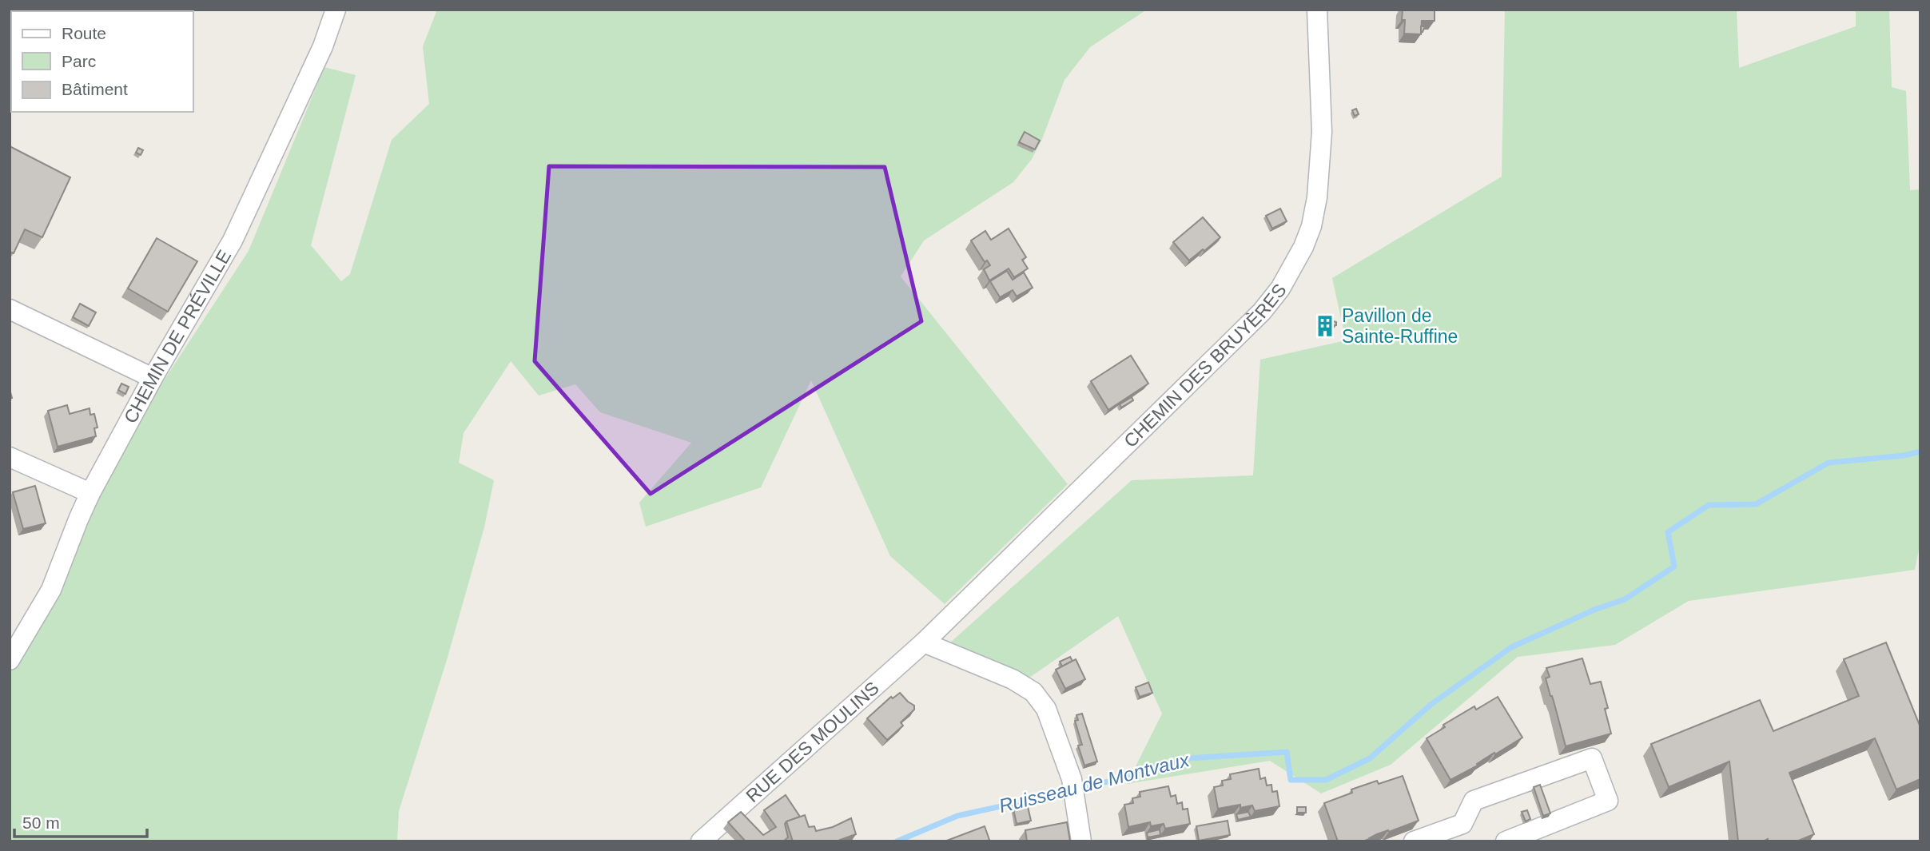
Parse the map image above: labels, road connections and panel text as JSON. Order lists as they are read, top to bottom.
{
  "streets": {
    "street": ["CHEMIN DE PRÉVILLE", "CHEMIN DES BRUYÈRES", "RUE DES MOULINS"]
  },
  "crossings": [
    ["CHEMIN DES BRUYÈRES", "RUE DES MOULINS"]
  ],
  "water": ["Ruisseau de Montvaux"],
  "places": {
    "building": ["Pavillon de Sainte-Ruffine"]
  },
  "legend": ["Route", "Parc", "Bâtiment"],
  "scale_bar": "50 m"
}
